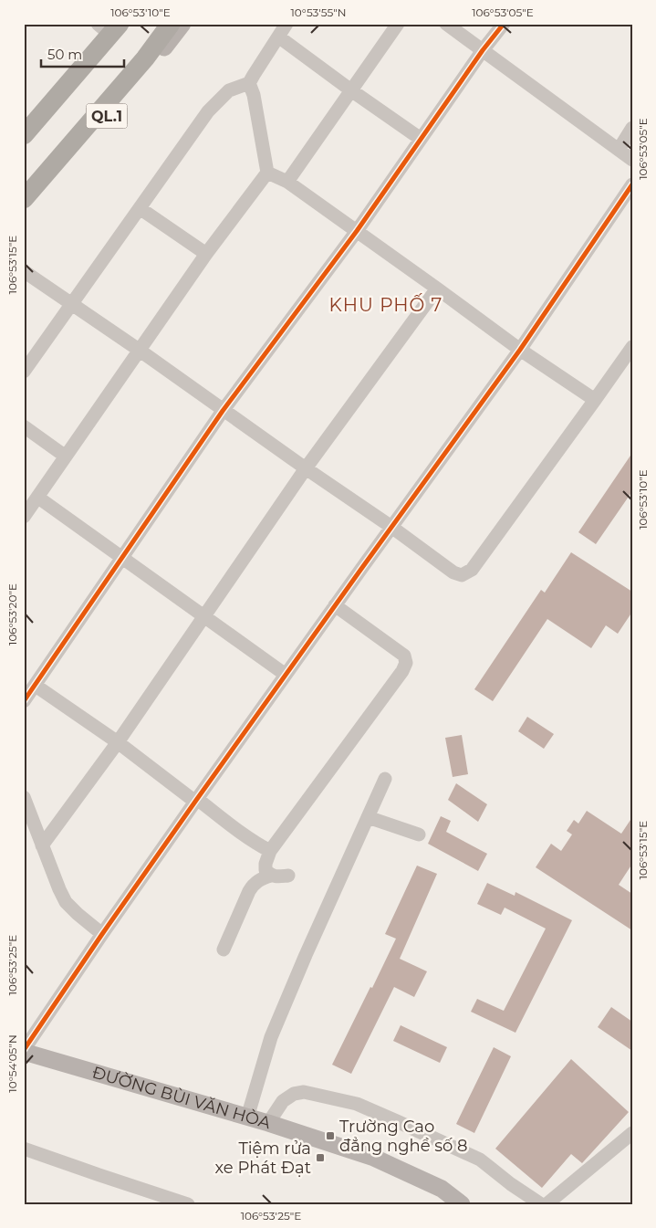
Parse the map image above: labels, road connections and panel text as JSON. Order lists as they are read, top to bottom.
{
  "streets": {
    "highway": ["QL.1"],
    "main road": ["ĐƯỜNG BÙI VĂN HÒA"]
  },
  "districts": ["KHU PHỐ 7"],
  "places": {
    "transit": ["Trường Cao đẳng nghề số 8", "Tiệm rửa xe Phát Đạt"]
  },
  "scale_bar": "50 m",
  "coordinates": [
    "106°53'10\"E",
    "10°53'55\"N",
    "106°53'05\"E",
    "106°53'15\"E",
    "106°53'20\"E",
    "106°53'25\"E",
    "10°54'05\"N"
  ]
}
